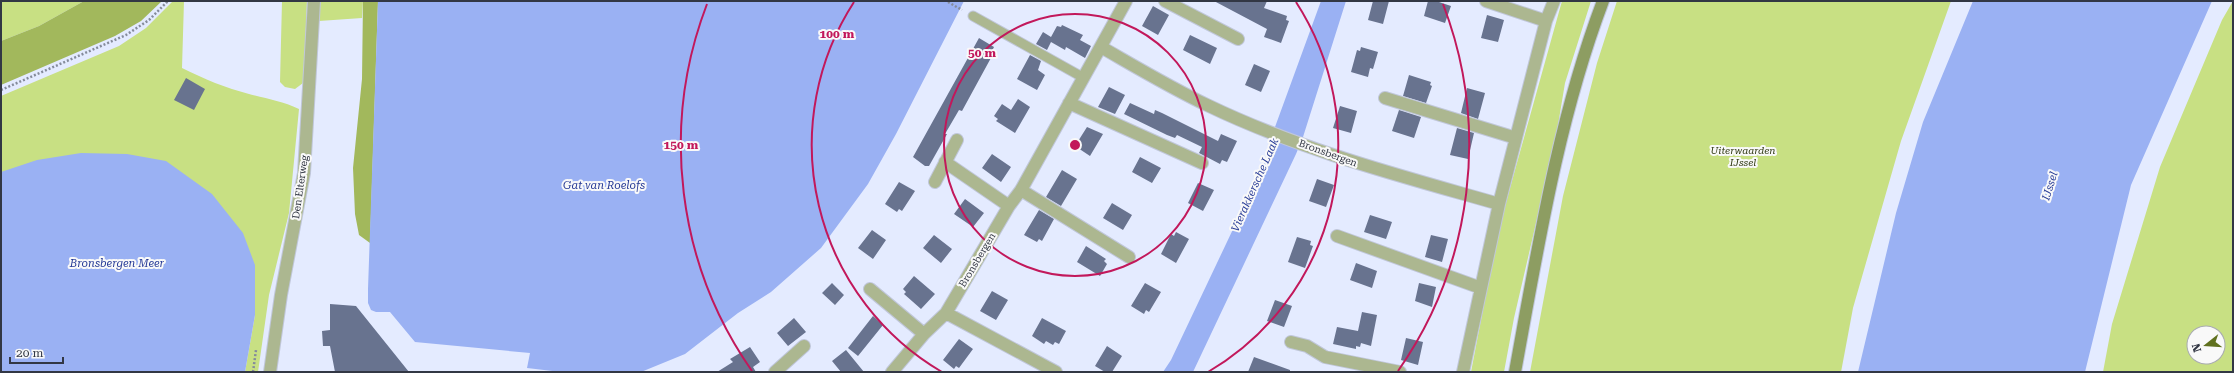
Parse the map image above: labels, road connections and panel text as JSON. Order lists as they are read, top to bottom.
{
  "streets": {
    "street": ["Bronsbergen", "Den Elterweg"]
  },
  "water": [
    "Gat van Roelofs",
    "Vierakkersche Laak",
    "IJssel",
    "Bronsbergen Meer"
  ],
  "parks": ["Uiterwaarden IJssel"],
  "scale_bar": "20 m",
  "north": "left",
  "rings": ["100 m", "50 m", "150 m"]
}
